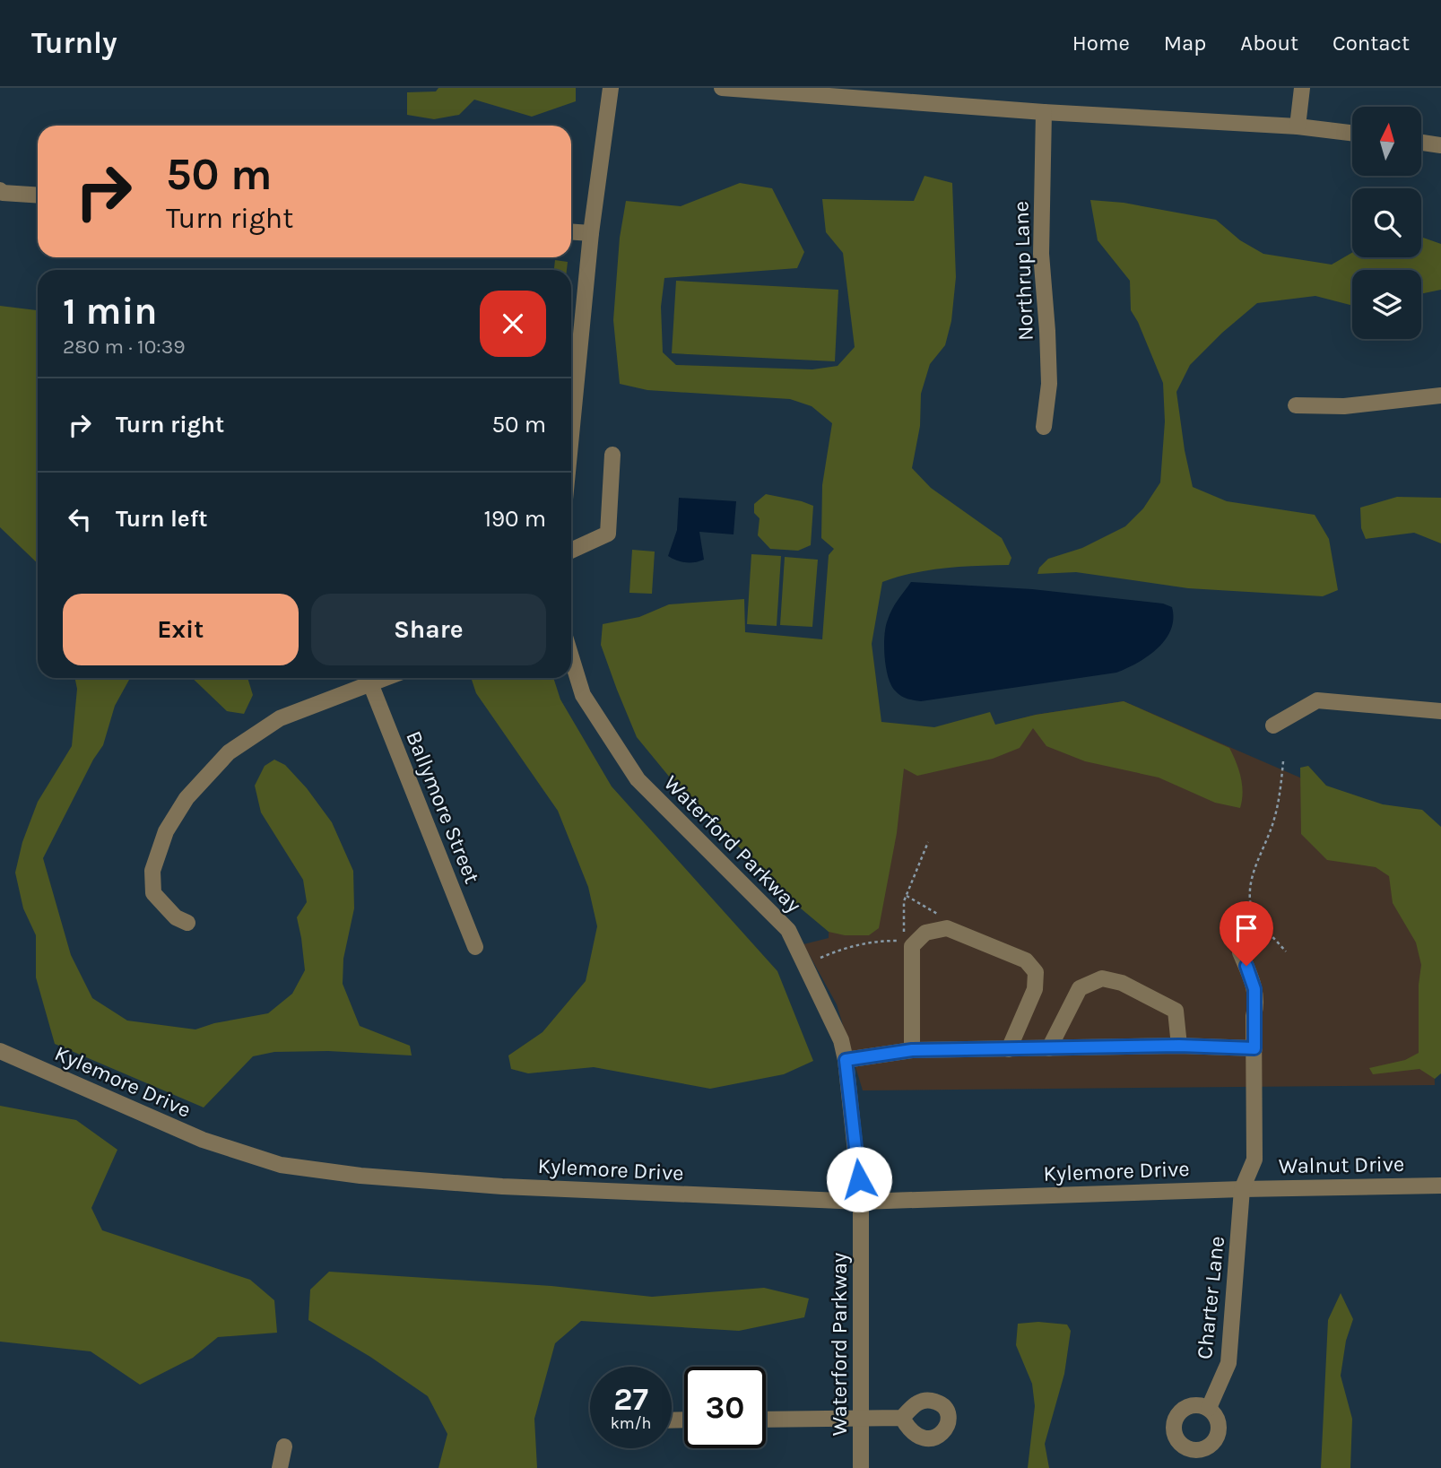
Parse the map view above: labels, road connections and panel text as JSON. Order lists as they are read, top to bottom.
{
  "streets": {
    "street": [
      "Northrup Lane",
      "Ballymore Street",
      "Waterford Parkway",
      "Kylemore Drive",
      "Walnut Drive",
      "Charter Lane"
    ]
  },
  "crossings": [
    ["Waterford Parkway", "Kylemore Drive"],
    ["Kylemore Drive", "Walnut Drive"],
    ["Kylemore Drive", "Charter Lane"],
    ["Walnut Drive", "Charter Lane"]
  ],
  "north": "top",
  "page": {
    "header": "Turnly",
    "nav": [
      "Home",
      "Map",
      "About",
      "Contact"
    ],
    "turn": ["50 m", "Turn right"],
    "heading": ["1 min", "280 m · 10:39"],
    "list": [
      {
        "name": "Turn right",
        "value": "50 m"
      },
      {
        "name": "Turn left",
        "value": "190 m"
      }
    ],
    "buttons": ["Exit", "Share"],
    "speed": "27 km/h",
    "limit": "30"
  }
}
